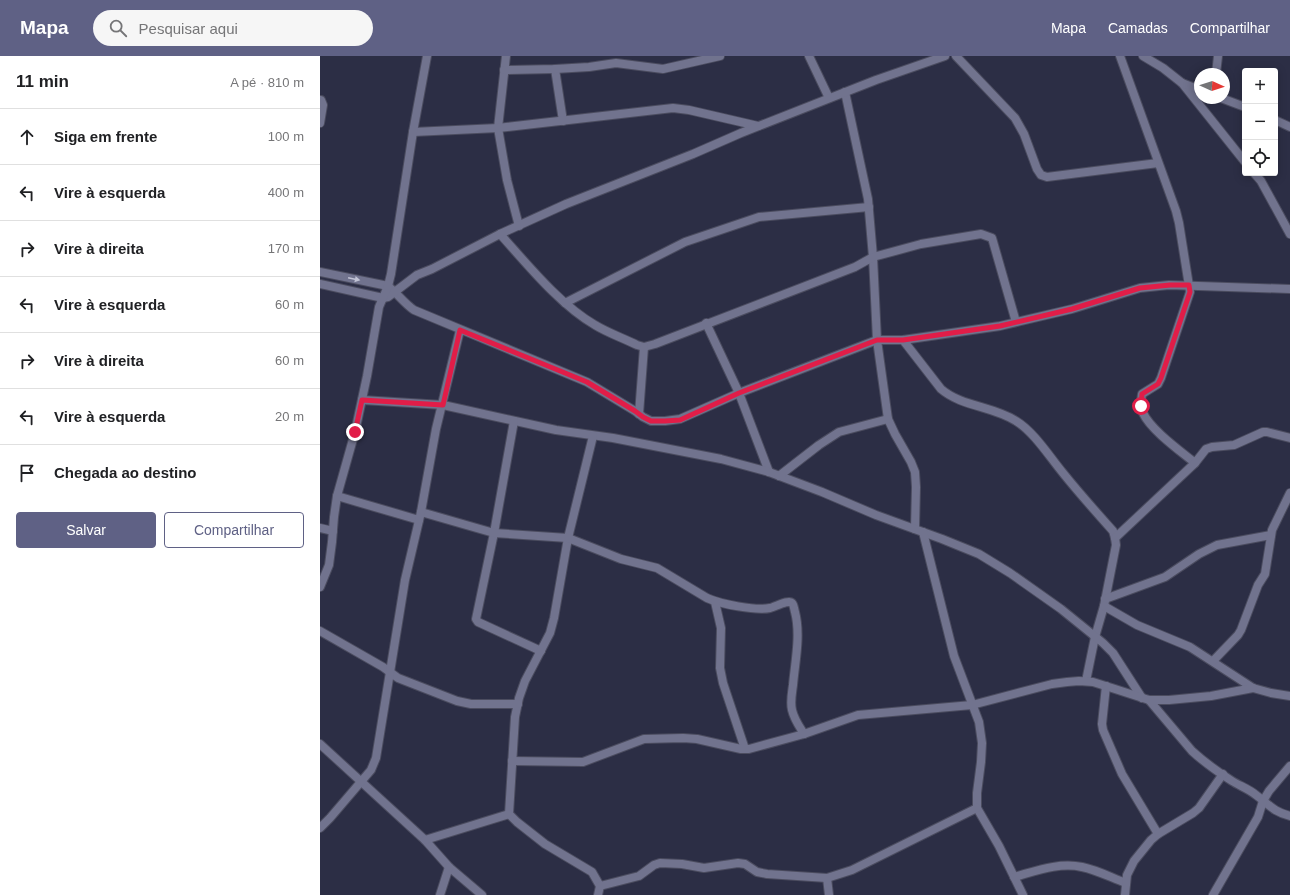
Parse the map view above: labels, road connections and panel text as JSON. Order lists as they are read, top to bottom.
{
  "north": "right",
  "page": {
    "header": "Mapa",
    "search": "Pesquisar aqui",
    "nav": ["Mapa", "Camadas", "Compartilhar"],
    "heading": ["11 min", "A pé · 810 m"],
    "map_buttons": ["+", "−"],
    "list": [
      ["Siga em frente", "100 m"],
      ["Vire à esquerda", "400 m"],
      ["Vire à direita", "170 m"],
      ["Vire à esquerda", "60 m"],
      ["Vire à direita", "60 m"],
      ["Vire à esquerda", "20 m"],
      "Chegada ao destino"
    ],
    "buttons": ["Salvar", "Compartilhar"]
  }
}
